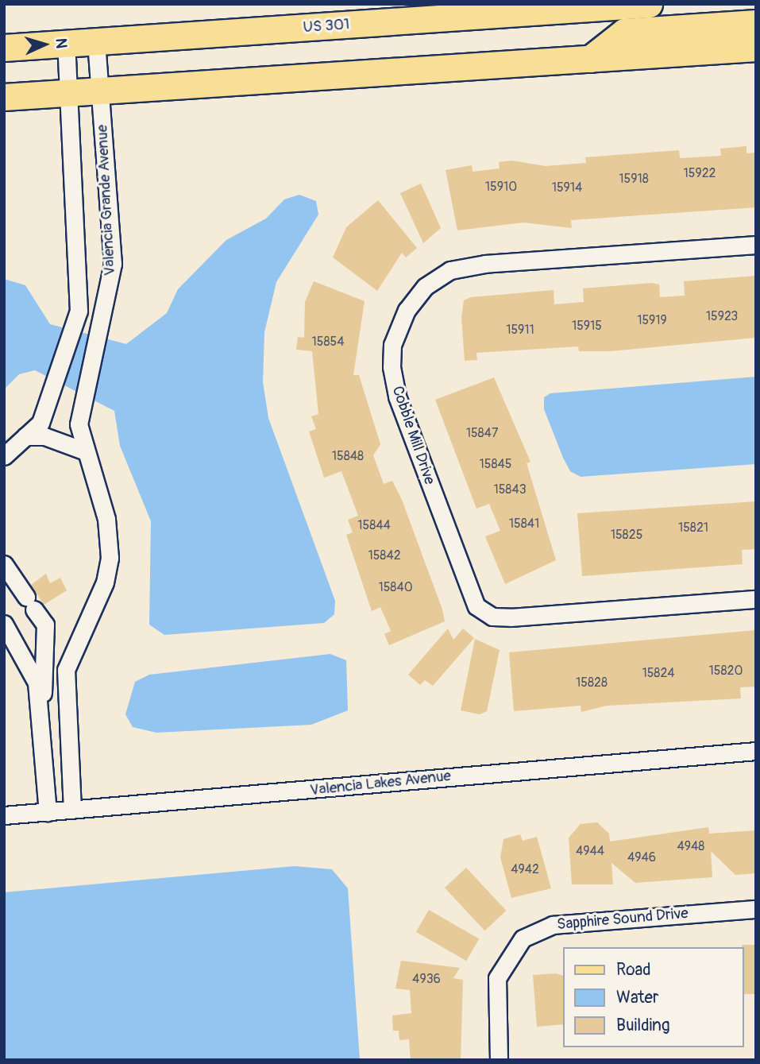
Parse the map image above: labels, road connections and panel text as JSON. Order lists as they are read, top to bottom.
{
  "streets": {
    "main road": ["US 301"],
    "street": [
      "Valencia Grande Avenue",
      "Cobble Mill Drive",
      "Valencia Lakes Avenue",
      "Sapphire Sound Drive"
    ]
  },
  "crossings": [
    ["US 301", "Valencia Grande Avenue"],
    ["Valencia Grande Avenue", "Valencia Lakes Avenue"]
  ],
  "house_numbers": [
    "15922",
    "15918",
    "15910",
    "15914",
    "15923",
    "15919",
    "15915",
    "15911",
    "15854",
    "15847",
    "15848",
    "15845",
    "15843",
    "15841",
    "15844",
    "15821",
    "15825",
    "15842",
    "15840",
    "15820",
    "15824",
    "15828",
    "4948",
    "4944",
    "4946",
    "4942",
    "4936"
  ],
  "legend": ["Road", "Water", "Building"],
  "north": "right"
}
